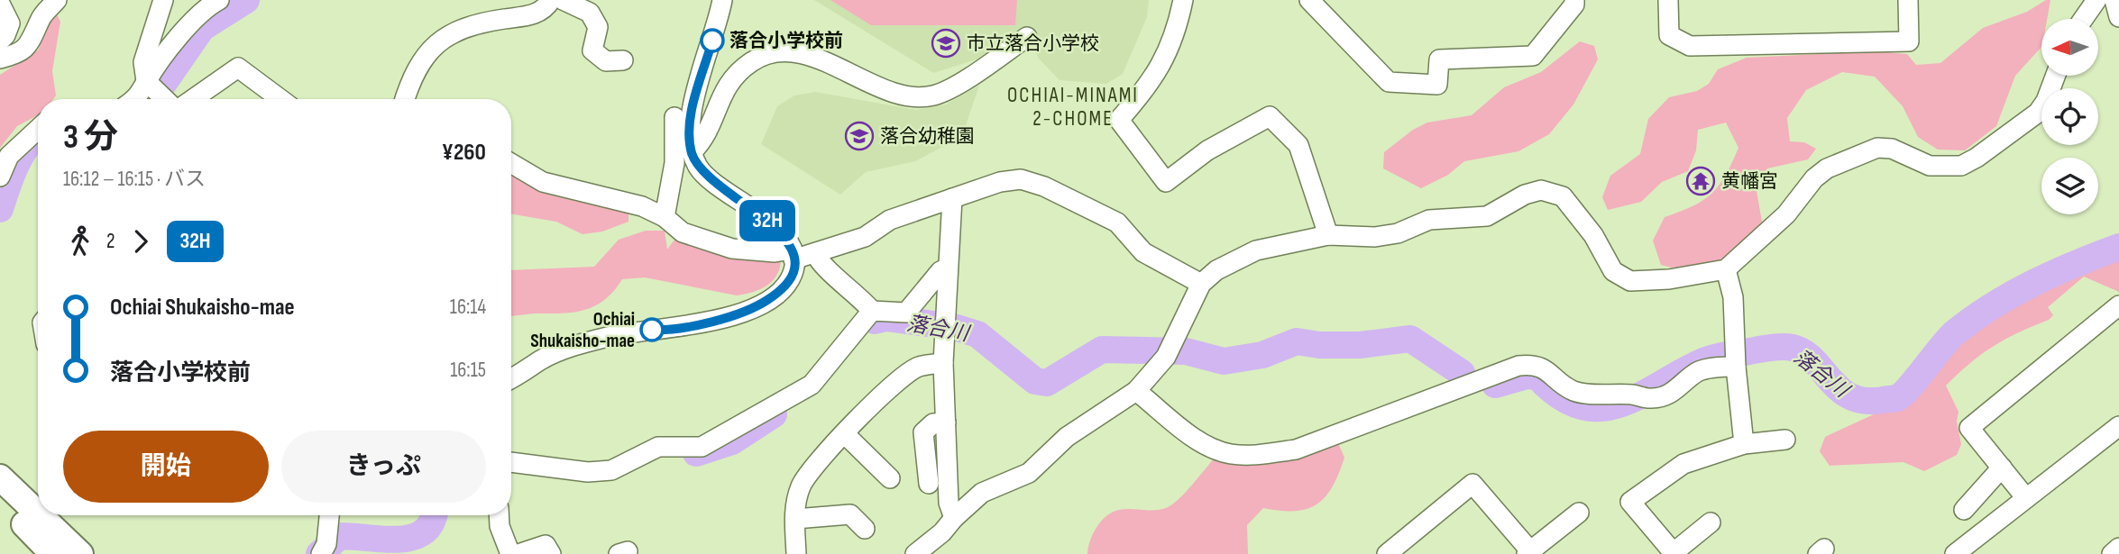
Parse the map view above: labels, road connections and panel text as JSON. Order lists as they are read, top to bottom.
{
  "districts": ["OCHIAI-MINAMI 2-CHOME"],
  "water": ["落合川"],
  "places": {
    "other": ["落合小学校前", "Ochiai Shukaisho-mae"],
    "school or university": ["市立落合小学校", "落合幼稚園"],
    "temple": ["黄幡宮"]
  },
  "lines": ["bus line 32H"],
  "north": "left",
  "page": {
    "on_map": "32H",
    "heading": ["3 分", "16:12 – 16:15 · バス", "¥260"],
    "legs": ["2", "32H"],
    "list": [
      {
        "name": "Ochiai Shukaisho-mae",
        "value": "16:14"
      },
      {
        "name": "落合小学校前",
        "value": "16:15"
      }
    ],
    "buttons": ["開始", "きっぷ"]
  }
}
